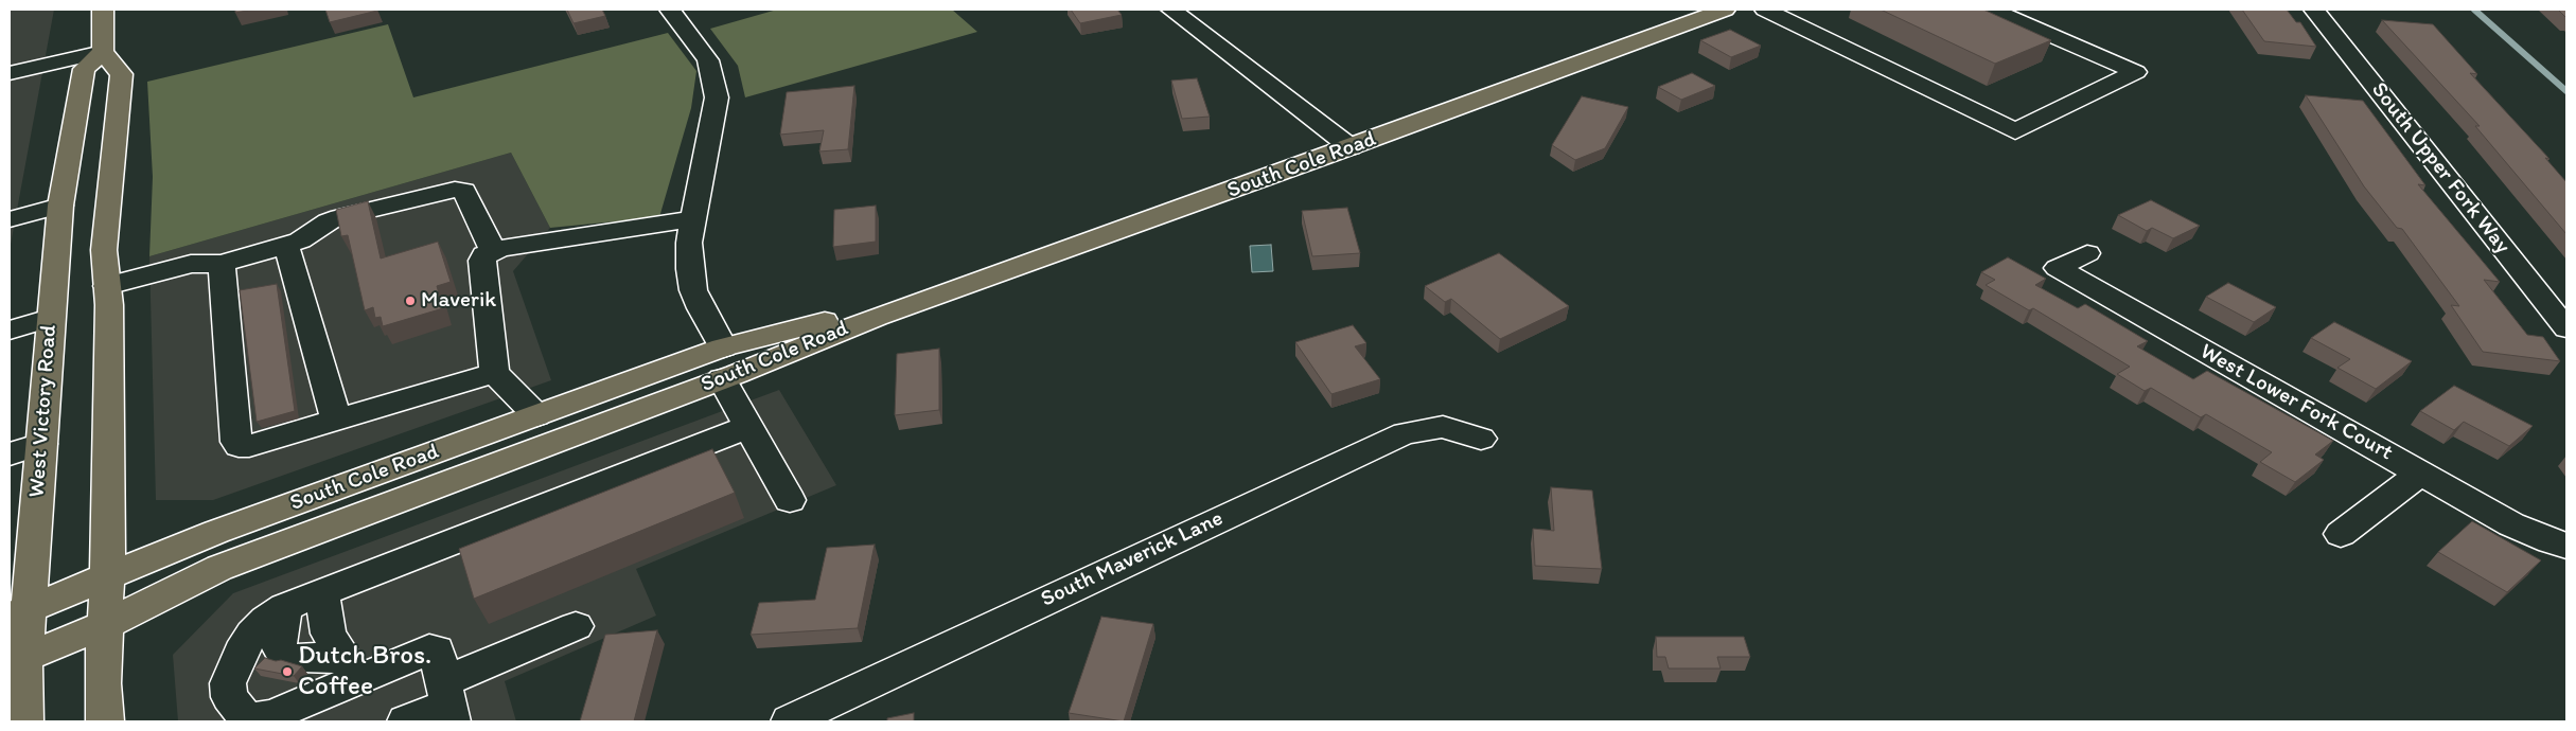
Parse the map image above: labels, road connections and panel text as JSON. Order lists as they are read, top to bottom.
{
  "streets": {
    "main road": ["South Cole Road", "West Victory Road"],
    "street": ["South Upper Fork Way", "West Lower Fork Court", "South Maverick Lane"]
  },
  "crossings": [
    ["South Cole Road", "West Victory Road"]
  ],
  "places": ["Maverik", "Dutch Bros. Coffee"]
}
